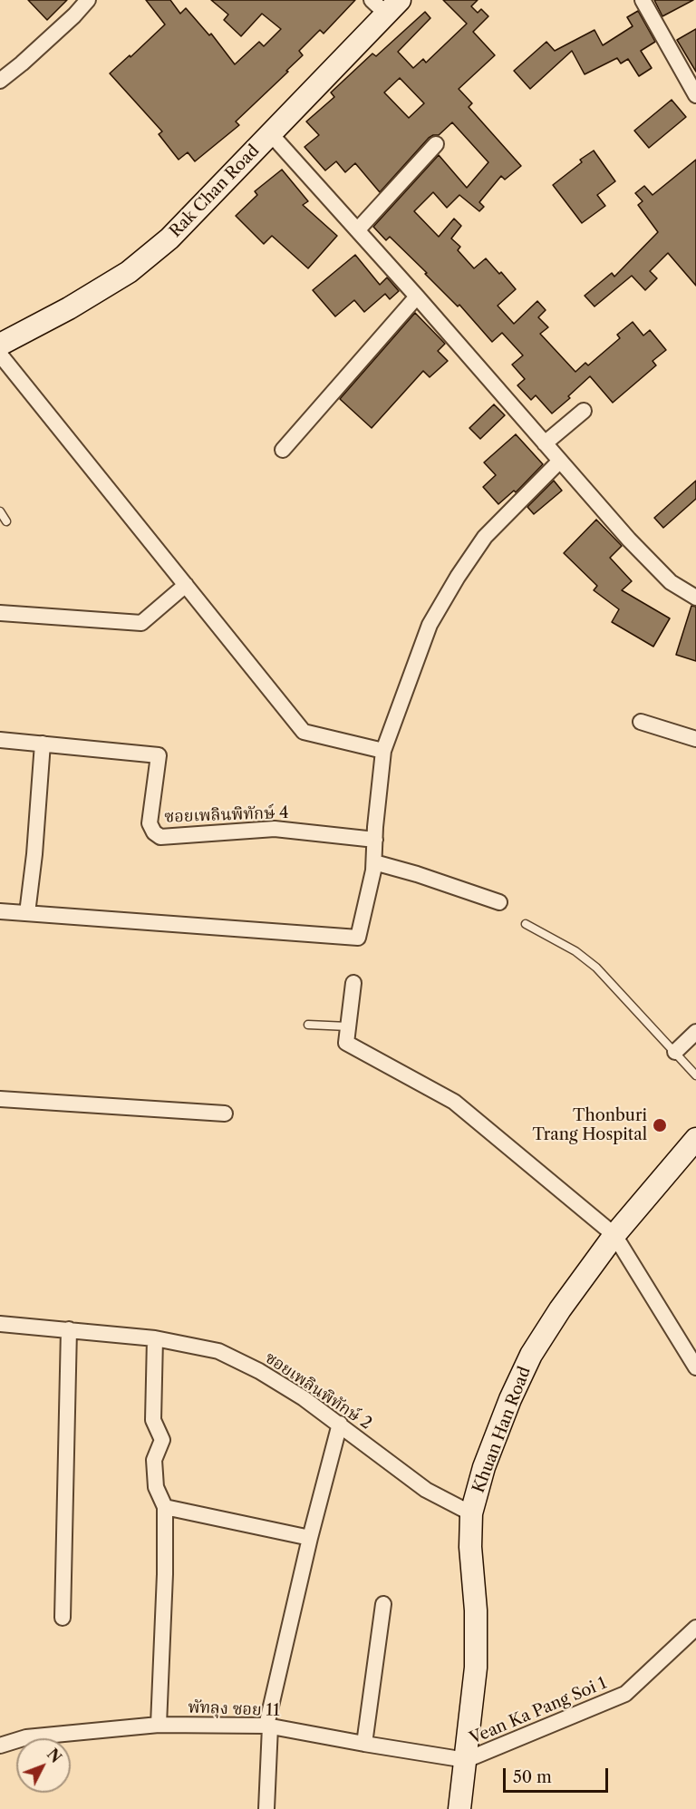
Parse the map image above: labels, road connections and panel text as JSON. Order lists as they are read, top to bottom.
{
  "streets": {
    "street": [
      "Rak Chan Road",
      "ซอยเพลินพิทักษ์ 4",
      "ซอยเพลินพิทักษ์ 2",
      "Khuan Han Road",
      "พัทลุง ซอย 11",
      "Vean Ka Pang Soi 1"
    ]
  },
  "crossings": [
    ["ซอยเพลินพิทักษ์ 2", "Khuan Han Road"],
    ["Khuan Han Road", "พัทลุง ซอย 11"],
    ["Khuan Han Road", "Vean Ka Pang Soi 1"],
    ["พัทลุง ซอย 11", "Vean Ka Pang Soi 1"]
  ],
  "places": ["Thonburi Trang Hospital"],
  "scale_bar": "50 m",
  "north": "top right"
}
